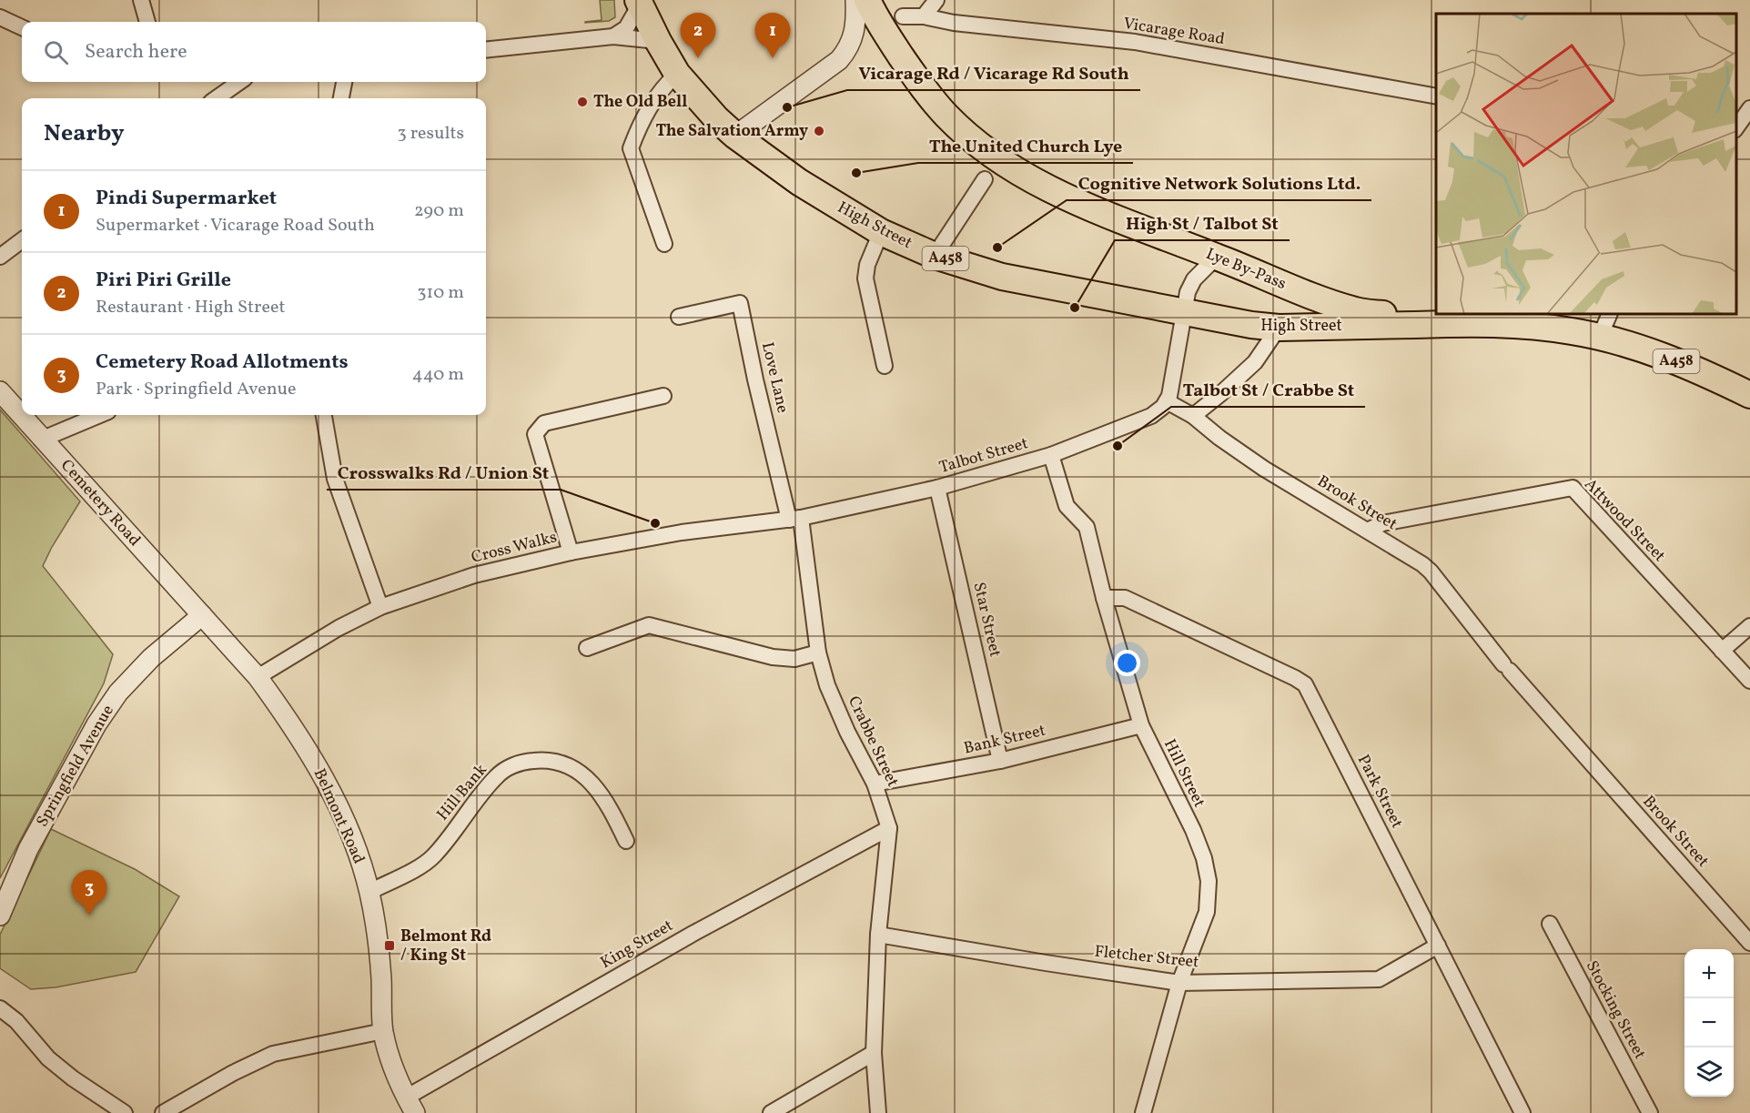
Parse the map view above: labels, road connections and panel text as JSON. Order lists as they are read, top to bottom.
{
  "streets": {
    "highway": ["High Street", "A458", "Lye By-Pass"],
    "street": [
      "Vicarage Road",
      "Love Lane",
      "Talbot Street",
      "Cemetery Road",
      "Brook Street",
      "Attwood Street",
      "Cross Walks",
      "Star Street",
      "Bank Street",
      "Crabbe Street",
      "Springfield Avenue",
      "Hill Street",
      "Park Street",
      "Hill Bank",
      "Belmont Road",
      "King Street",
      "Fletcher Street",
      "Stocking Street"
    ]
  },
  "crossings": [
    ["High Street", "A458"],
    ["High Street", "Lye By-Pass"],
    ["A458", "Lye By-Pass"],
    ["Love Lane", "Talbot Street"],
    ["Love Lane", "Cross Walks"],
    ["Love Lane", "Crabbe Street"],
    ["Talbot Street", "Brook Street"],
    ["Talbot Street", "Cross Walks"],
    ["Talbot Street", "Star Street"],
    ["Talbot Street", "Crabbe Street"],
    ["Talbot Street", "Hill Street"],
    ["Cemetery Road", "Springfield Avenue"],
    ["Cemetery Road", "Belmont Road"],
    ["Brook Street", "Attwood Street"],
    ["Cross Walks", "Crabbe Street"],
    ["Cross Walks", "Belmont Road"],
    ["Star Street", "Bank Street"],
    ["Bank Street", "Crabbe Street"],
    ["Bank Street", "Hill Street"],
    ["Crabbe Street", "King Street"],
    ["Crabbe Street", "Fletcher Street"],
    ["Springfield Avenue", "Belmont Road"],
    ["Hill Street", "Park Street"],
    ["Hill Street", "Fletcher Street"],
    ["Park Street", "Fletcher Street"],
    ["Hill Bank", "Belmont Road"],
    ["Belmont Road", "King Street"]
  ],
  "places": {
    "other": [
      "The Old Bell",
      "Vicarage Rd / Vicarage Rd South",
      "The Salvation Army",
      "The United Church Lye",
      "Cognitive Network Solutions Ltd.",
      "High St / Talbot St",
      "Talbot St / Crabbe St",
      "Crosswalks Rd / Union St"
    ],
    "transit": ["Belmont Rd / King St"]
  },
  "page": {
    "pins": ["1", "2", "3"],
    "search": "Search here",
    "heading": ["Nearby", "3 results"],
    "list": [
      {
        "mark": "1",
        "name": "Pindi Supermarket",
        "note": "Supermarket · Vicarage Road South",
        "value": "290 m"
      },
      {
        "mark": "2",
        "name": "Piri Piri Grille",
        "note": "Restaurant · High Street",
        "value": "310 m"
      },
      {
        "mark": "3",
        "name": "Cemetery Road Allotments",
        "note": "Park · Springfield Avenue",
        "value": "440 m"
      }
    ],
    "map_buttons": ["+", "−"]
  }
}
